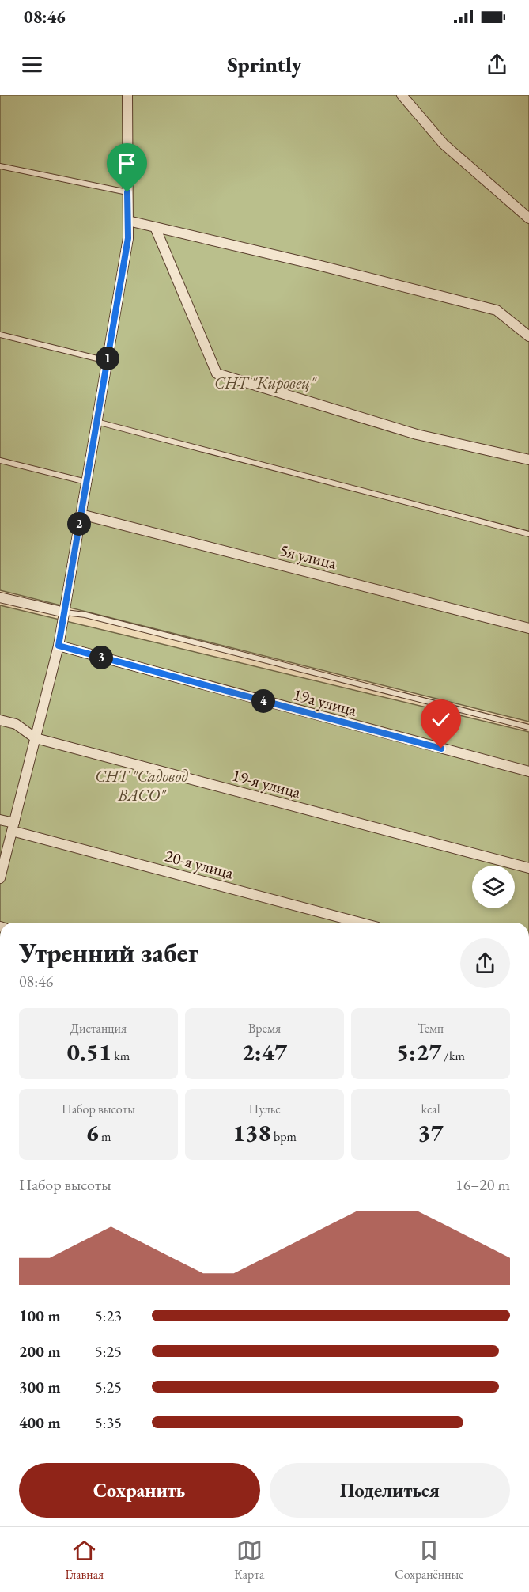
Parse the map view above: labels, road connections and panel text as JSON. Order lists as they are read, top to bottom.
{
  "streets": {
    "street": [
      "5я улица",
      "19а улица",
      "19-я улица",
      "20-я улица"
    ]
  },
  "parks": ["СНТ \"Кировец\"", "СНТ \"Садовод ВАСО\""],
  "page": {
    "status": "08:46",
    "header": "Sprintly",
    "pins": [
      "1",
      "2",
      "3",
      "4"
    ],
    "heading": ["Утренний забег", "08:46"],
    "stats": [
      ["Дистанция", "0.51 km"],
      ["Время", "2:47"],
      ["Темп", "5:27 /km"],
      ["Набор высоты", "6 m"],
      ["Пульс", "138 bpm"],
      ["kcal", "37"]
    ],
    "chart": ["Набор высоты", "16–20 m"],
    "list": [
      {
        "name": "100 m",
        "note": "5:23"
      },
      {
        "name": "200 m",
        "note": "5:25"
      },
      {
        "name": "300 m",
        "note": "5:25"
      },
      {
        "name": "400 m",
        "note": "5:35"
      }
    ],
    "buttons": ["Сохранить", "Поделиться"],
    "tabs": ["Главная", "Карта", "Сохранённые"]
  }
}
